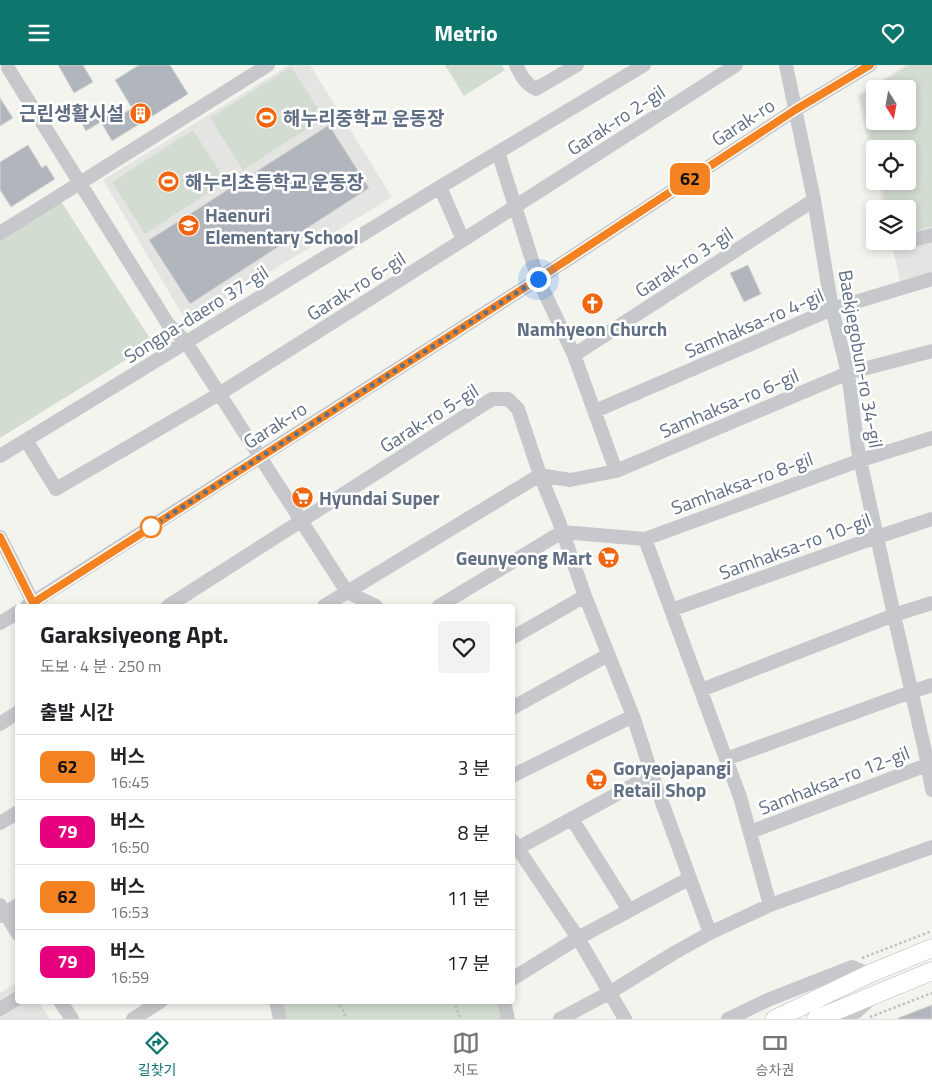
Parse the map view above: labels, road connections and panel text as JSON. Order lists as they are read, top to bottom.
{
  "streets": {
    "street": [
      "Garak-ro 2-gil",
      "Garak-ro",
      "Garak-ro 3-gil",
      "Garak-ro 6-gil",
      "Songpa-daero 37-gil",
      "Samhaksa-ro 4-gil",
      "Baekjegobun-ro 34-gil",
      "Samhaksa-ro 6-gil",
      "Garak-ro 5-gil",
      "Samhaksa-ro 8-gil",
      "Samhaksa-ro 10-gil",
      "Samhaksa-ro 12-gil"
    ]
  },
  "crossings": [
    ["Garak-ro 2-gil", "Garak-ro 6-gil"],
    ["Garak-ro", "Baekjegobun-ro 34-gil"],
    ["Garak-ro 3-gil", "Baekjegobun-ro 34-gil"],
    ["Garak-ro 6-gil", "Songpa-daero 37-gil"],
    ["Samhaksa-ro 4-gil", "Baekjegobun-ro 34-gil"],
    ["Baekjegobun-ro 34-gil", "Samhaksa-ro 6-gil"],
    ["Baekjegobun-ro 34-gil", "Samhaksa-ro 8-gil"],
    ["Baekjegobun-ro 34-gil", "Samhaksa-ro 10-gil"],
    ["Baekjegobun-ro 34-gil", "Samhaksa-ro 12-gil"],
    ["Samhaksa-ro 6-gil", "Garak-ro 5-gil"],
    ["Garak-ro 5-gil", "Samhaksa-ro 8-gil"]
  ],
  "places": {
    "building": ["근린생활시설"],
    "sports": ["해누리중학교 운동장", "해누리초등학교 운동장"],
    "school or university": ["Haenuri Elementary School"],
    "church": ["Namhyeon Church"],
    "supermarket": ["Hyundai Super", "Geunyeong Mart", "Goryeojapangi Retail Shop"]
  },
  "lines": ["bus line 62"],
  "north": "bottom",
  "page": {
    "header": "Metrio",
    "on_map": "62",
    "heading": [
      ["Garaksiyeong Apt.", "도보 · 4 분 · 250 m"],
      "출발 시간"
    ],
    "list": [
      {
        "mark": "62",
        "name": "버스",
        "note": "16:45",
        "value": "3 분"
      },
      {
        "mark": "79",
        "name": "버스",
        "note": "16:50",
        "value": "8 분"
      },
      {
        "mark": "62",
        "name": "버스",
        "note": "16:53",
        "value": "11 분"
      },
      {
        "mark": "79",
        "name": "버스",
        "note": "16:59",
        "value": "17 분"
      }
    ],
    "tabs": ["길찾기", "지도", "승차권"]
  }
}
